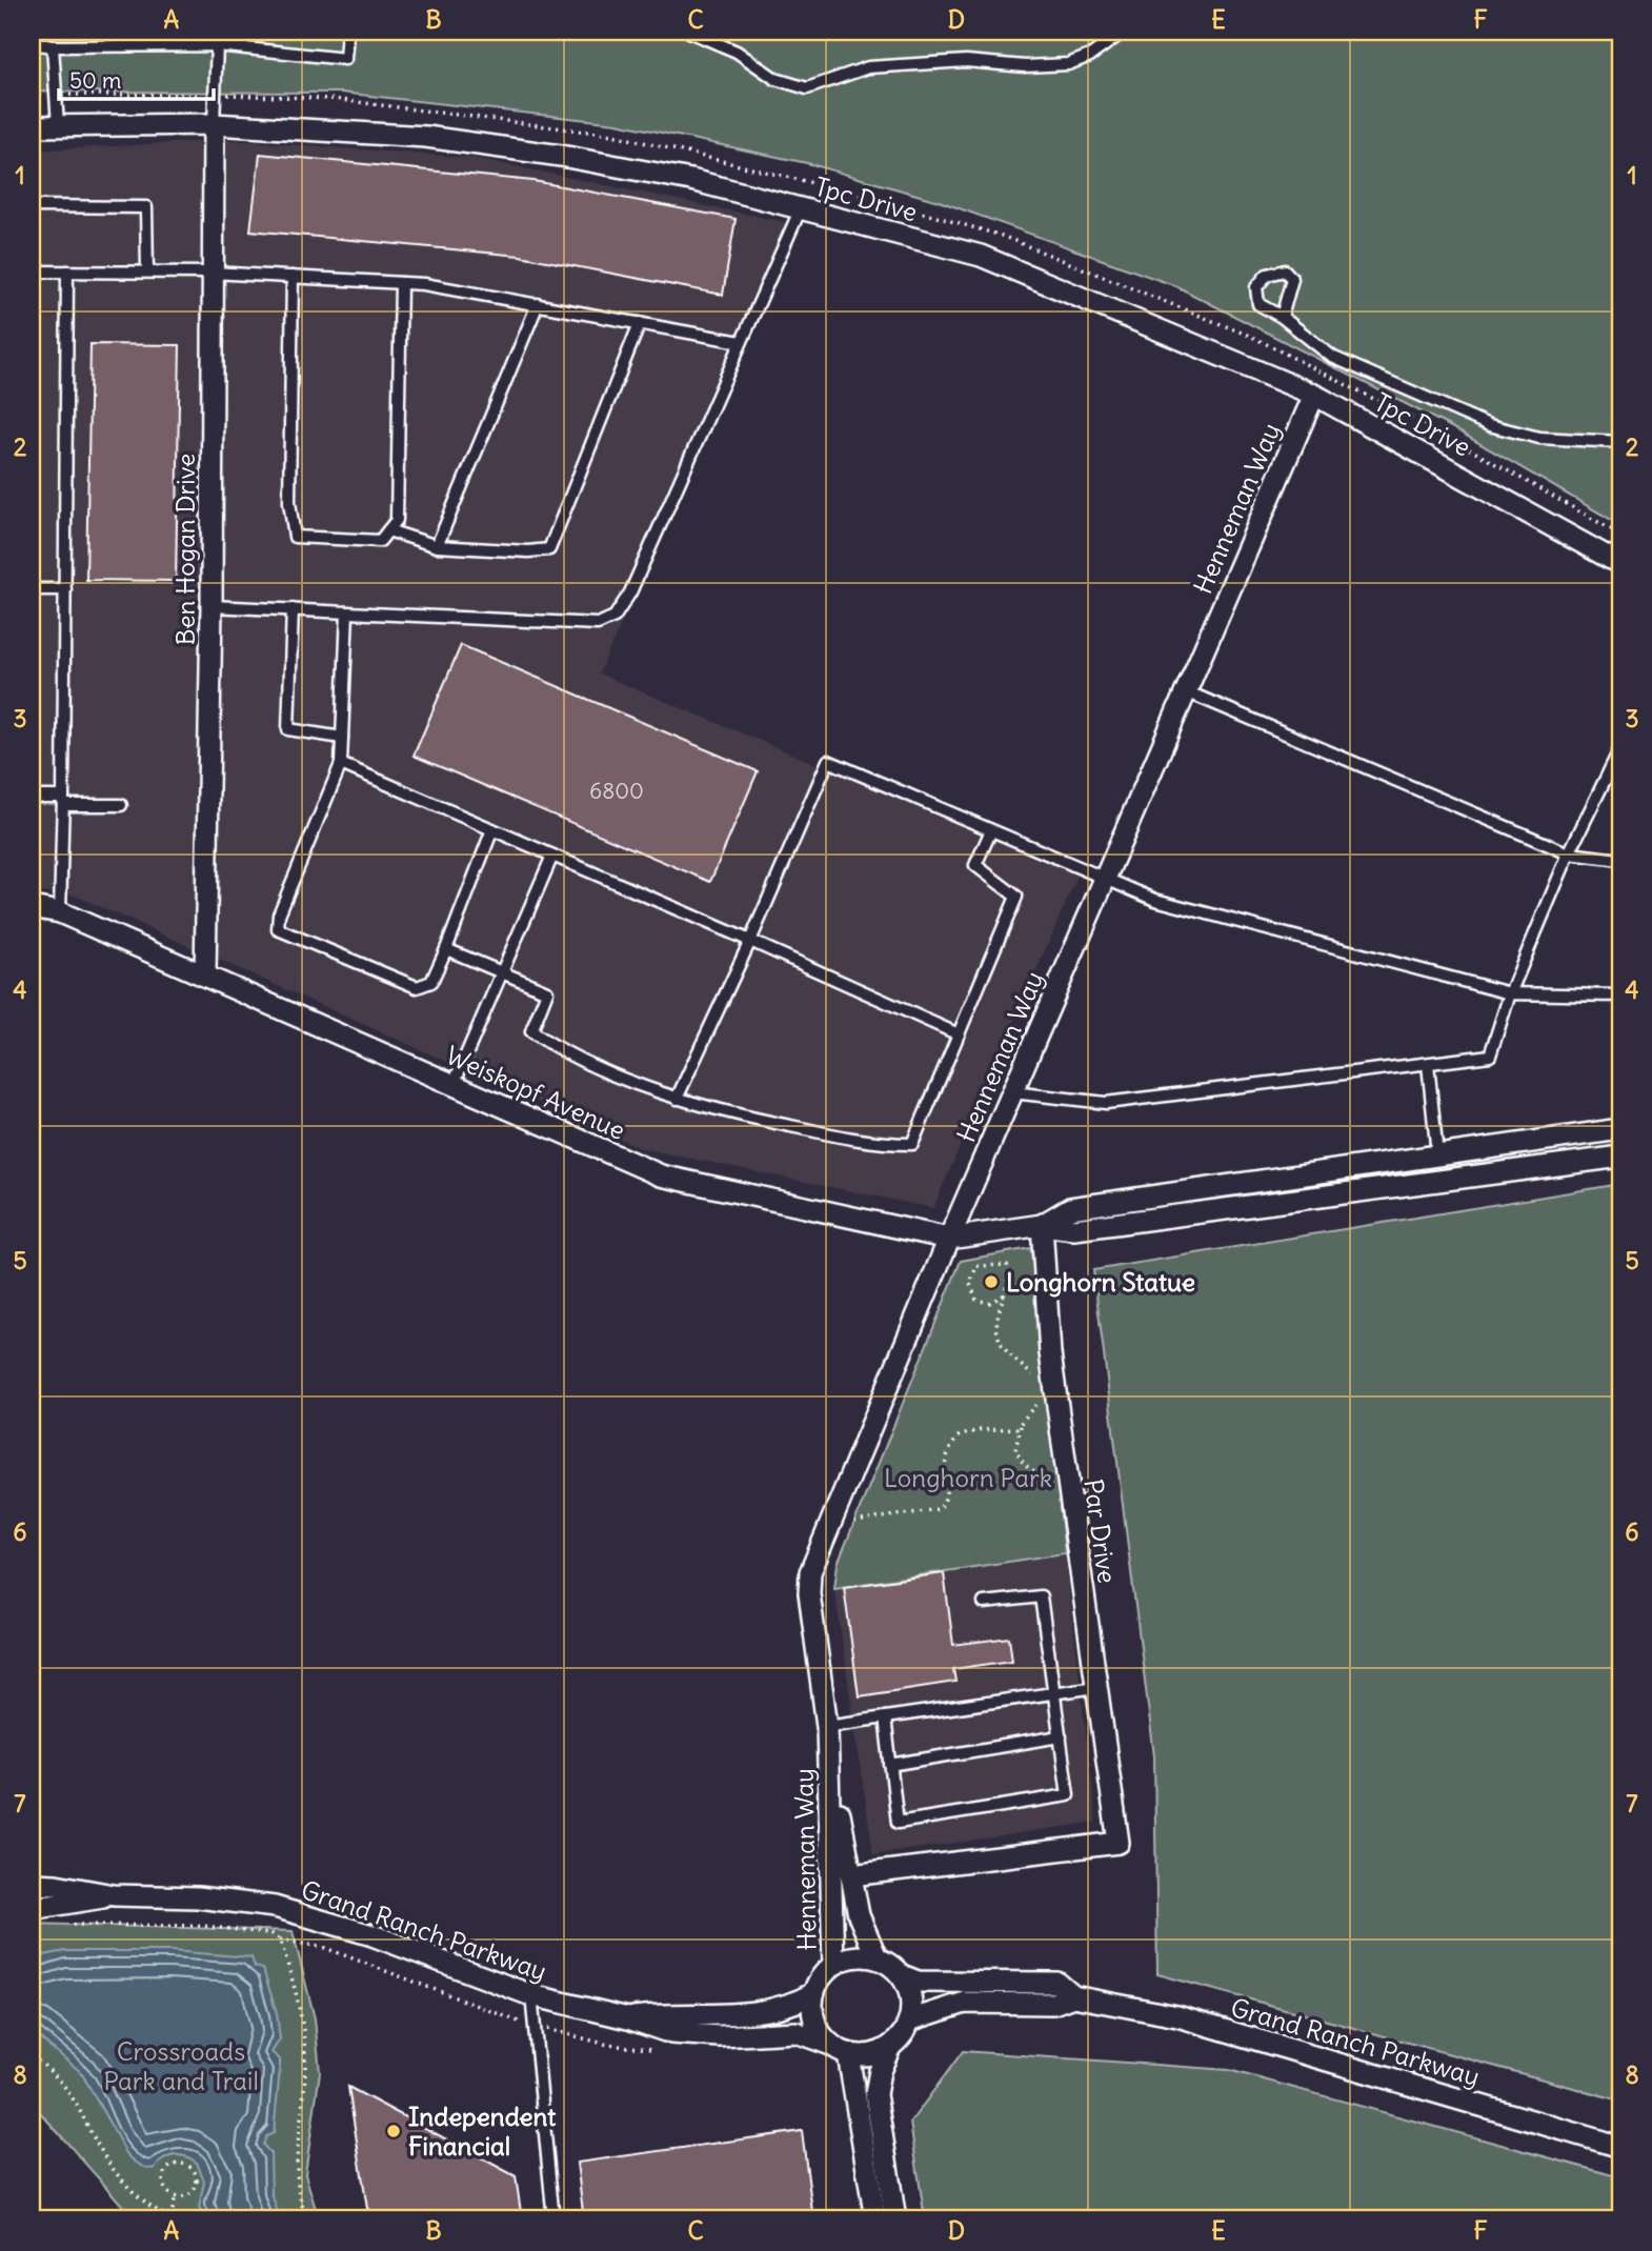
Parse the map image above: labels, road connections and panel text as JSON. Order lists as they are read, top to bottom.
{
  "streets": {
    "street": [
      "Tpc Drive",
      "Henneman Way",
      "Ben Hogan Drive",
      "Weiskopf Avenue",
      "Par Drive",
      "Grand Ranch Parkway"
    ]
  },
  "crossings": [
    ["Tpc Drive", "Henneman Way"],
    ["Tpc Drive", "Ben Hogan Drive"],
    ["Henneman Way", "Weiskopf Avenue"],
    ["Henneman Way", "Par Drive"],
    ["Henneman Way", "Grand Ranch Parkway"],
    ["Ben Hogan Drive", "Weiskopf Avenue"],
    ["Weiskopf Avenue", "Par Drive"]
  ],
  "parks": ["Longhorn Park", "Crossroads Park and Trail"],
  "places": ["Longhorn Statue", "Independent Financial"],
  "house_numbers": ["6800"],
  "scale_bar": "50 m",
  "grid": {
    "columns": [
      "A",
      "B",
      "C",
      "D",
      "E",
      "F"
    ],
    "rows": [
      "1",
      "2",
      "3",
      "4",
      "5",
      "6",
      "7",
      "8"
    ]
  }
}
